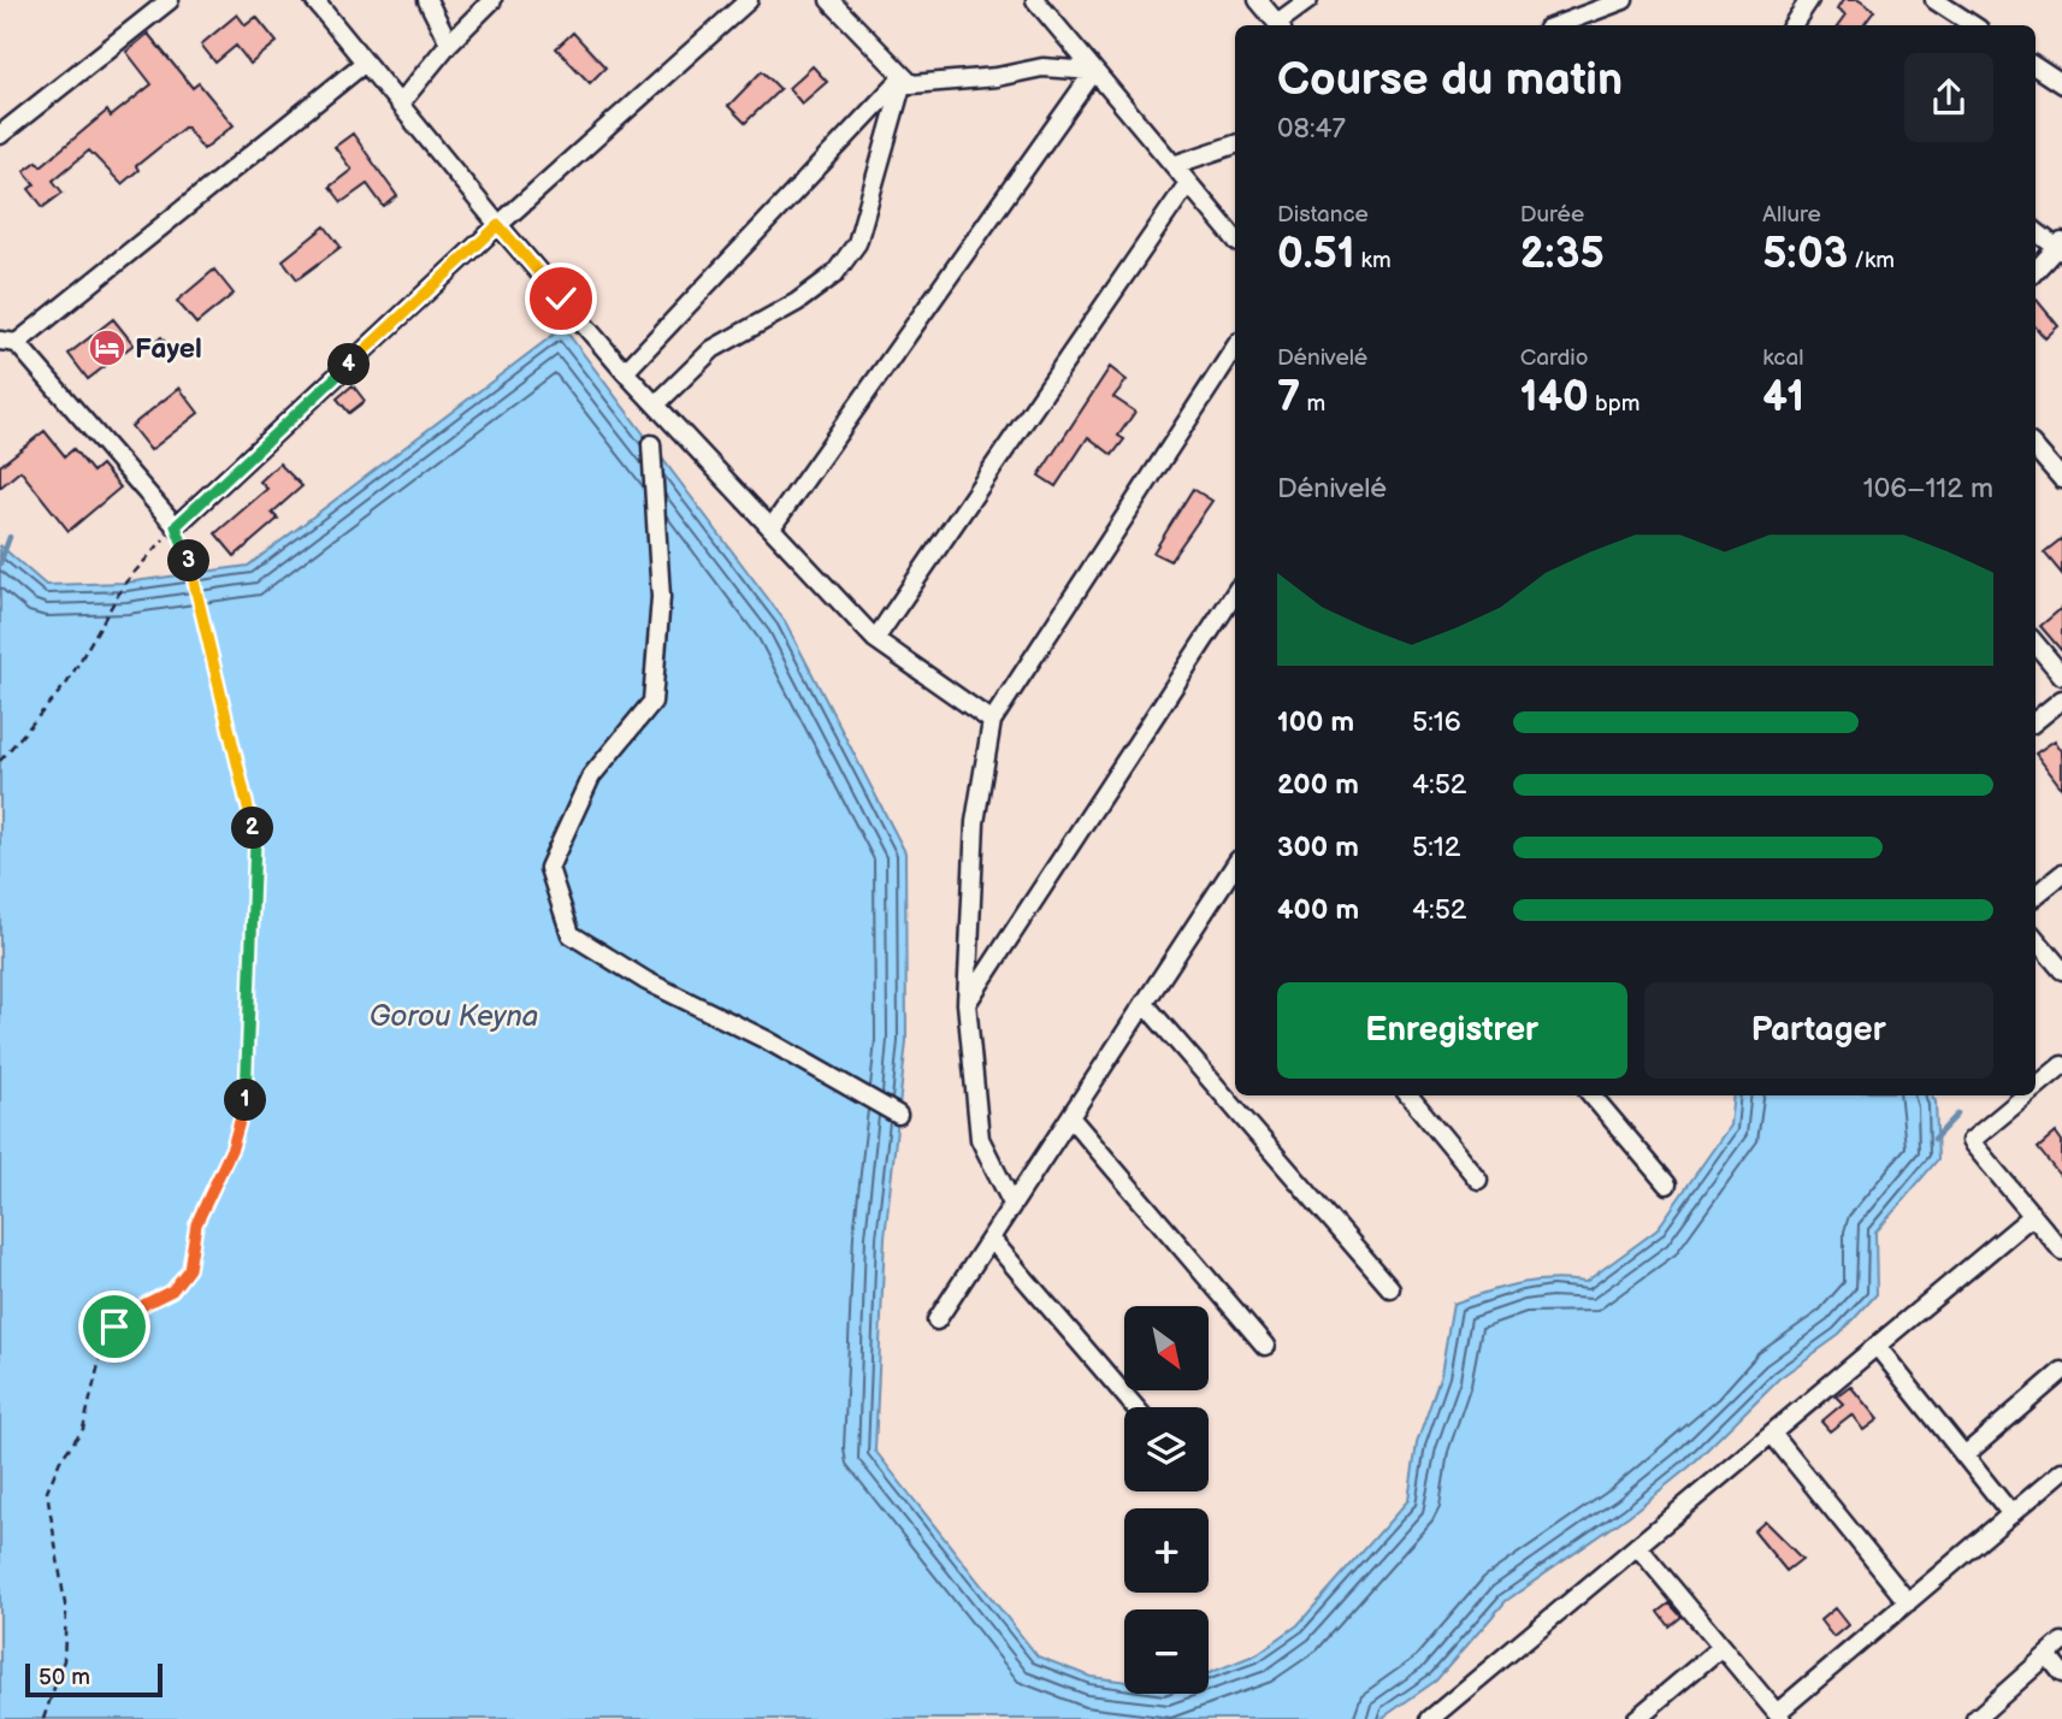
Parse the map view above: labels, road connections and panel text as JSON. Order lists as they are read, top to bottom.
{
  "water": ["Gorou Keyna"],
  "places": {
    "hotel": ["Fayel"]
  },
  "scale_bar": "50 m",
  "north": "bottom right",
  "page": {
    "heading": ["Course du matin", "08:47"],
    "stats": [
      ["Distance", "0.51 km"],
      ["Durée", "2:35"],
      ["Allure", "5:03 /km"],
      ["Dénivelé", "7 m"],
      ["Cardio", "140 bpm"],
      ["kcal", "41"]
    ],
    "pins": [
      "4",
      "3",
      "2",
      "1"
    ],
    "chart": ["Dénivelé", "106–112 m"],
    "list": [
      {
        "name": "100 m",
        "note": "5:16"
      },
      {
        "name": "200 m",
        "note": "4:52"
      },
      {
        "name": "300 m",
        "note": "5:12"
      },
      {
        "name": "400 m",
        "note": "4:52"
      }
    ],
    "buttons": ["Enregistrer", "Partager"],
    "map_buttons": ["+", "−"],
    "scale": "50 m"
  }
}
